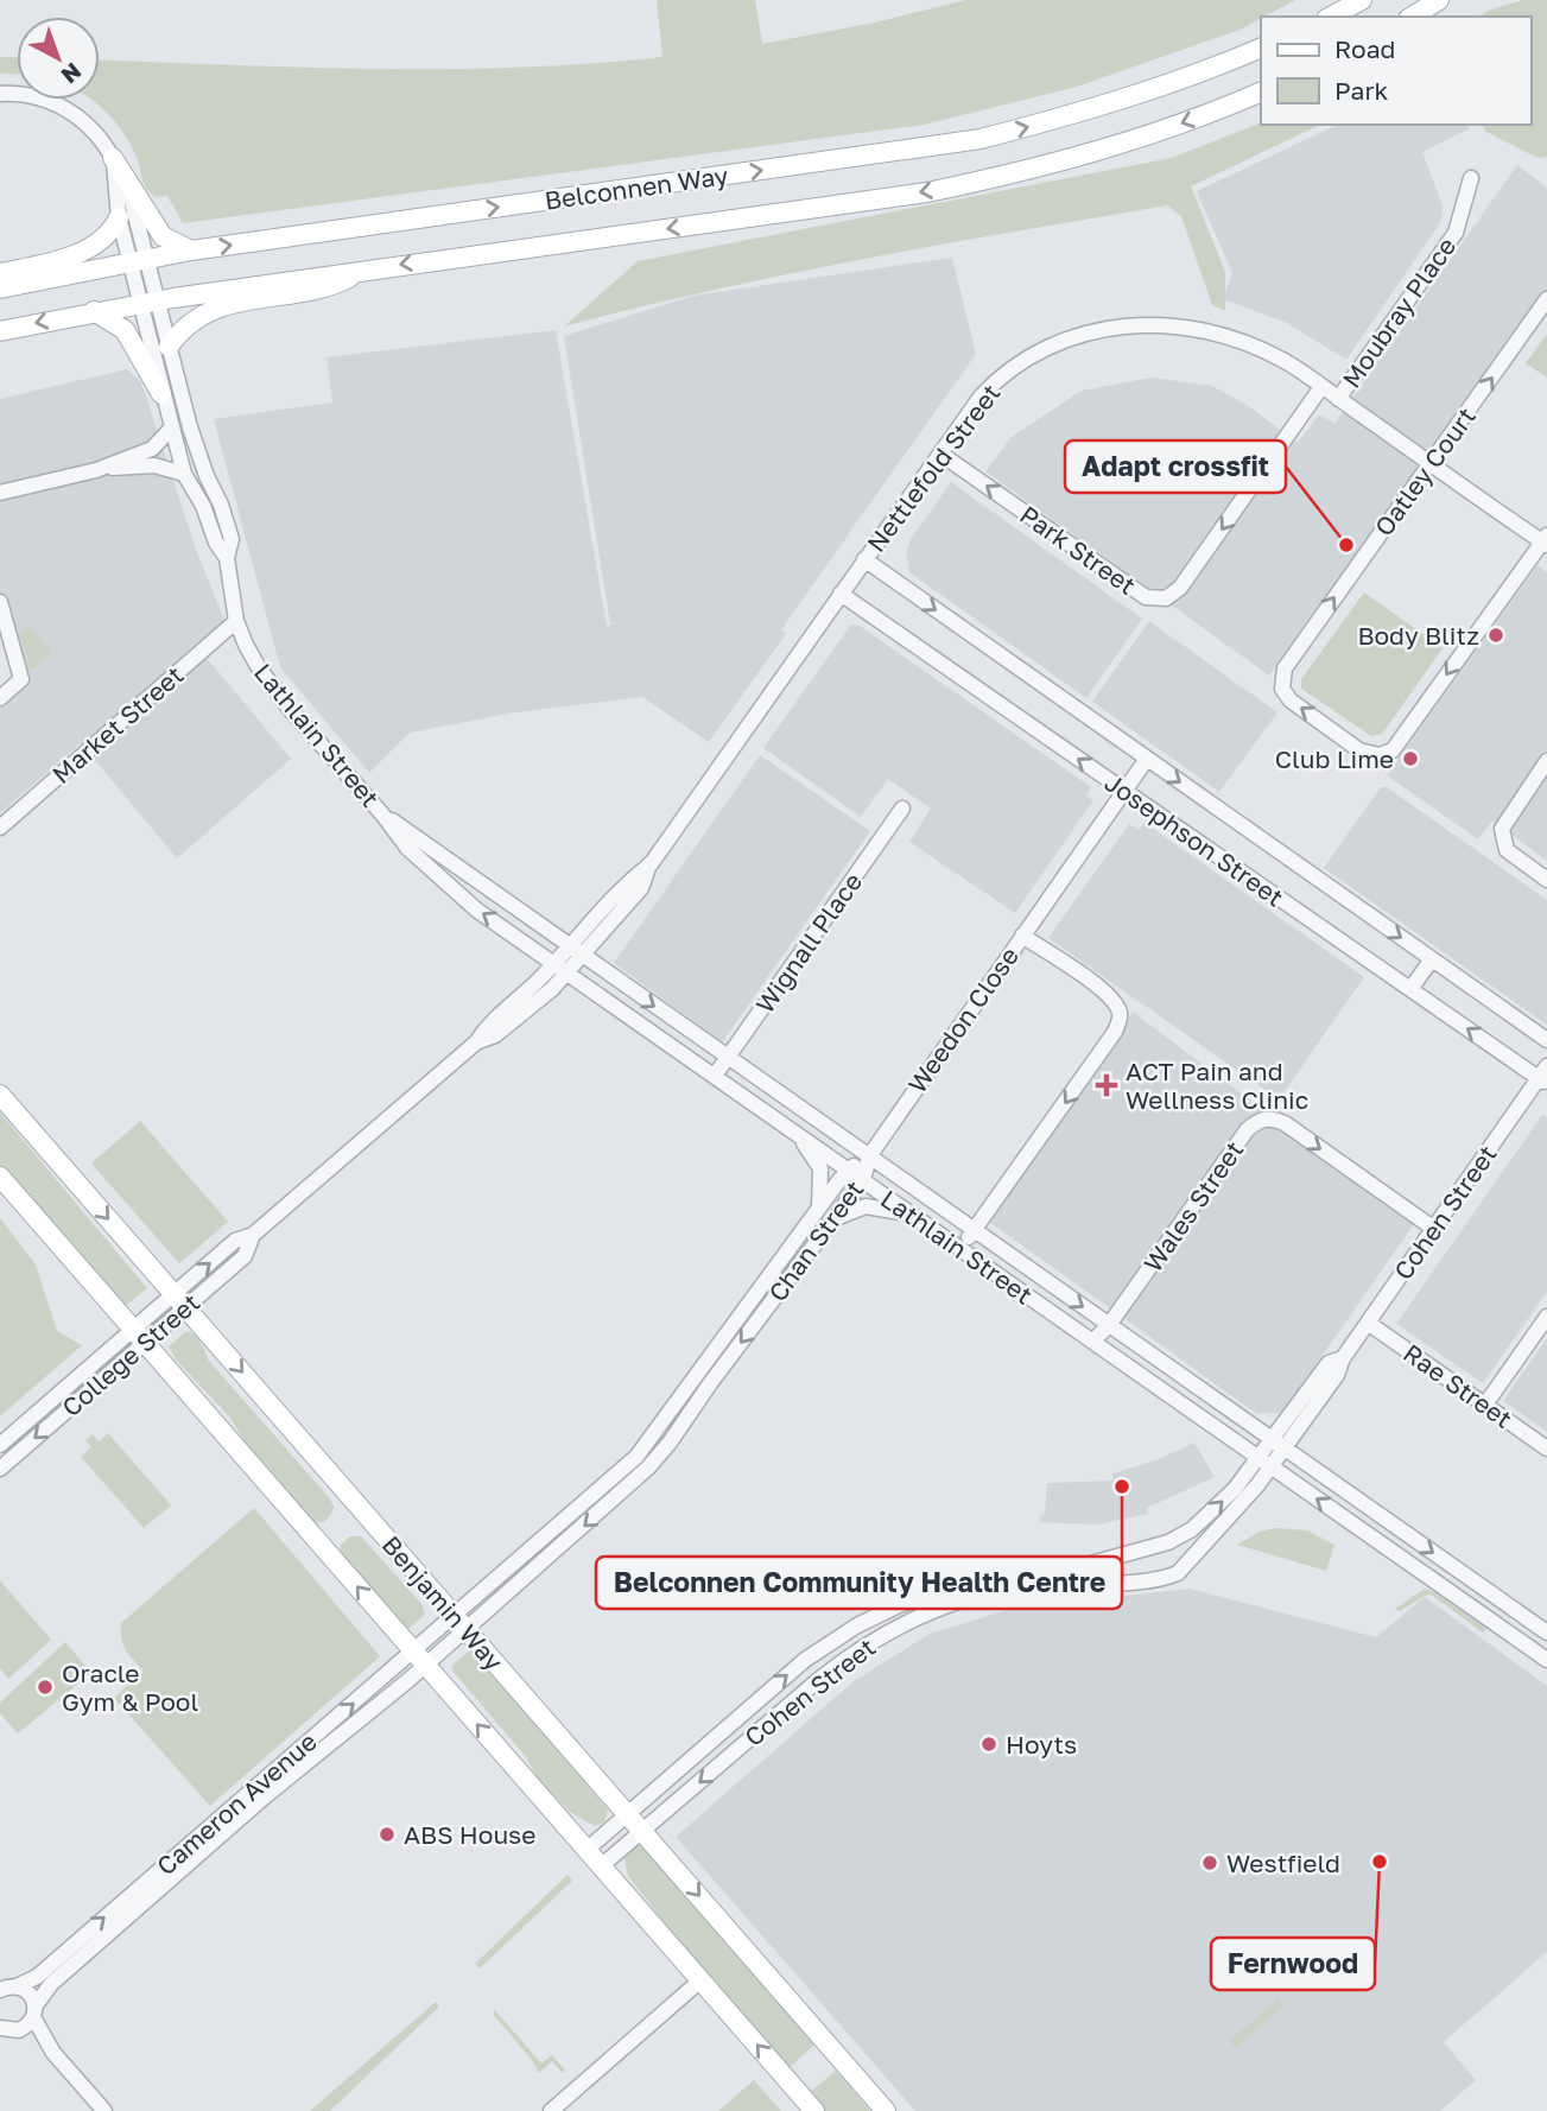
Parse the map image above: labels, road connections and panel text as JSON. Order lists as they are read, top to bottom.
{
  "streets": {
    "main road": ["Belconnen Way", "Benjamin Way"],
    "street": [
      "Moubray Place",
      "Nettlefold Street",
      "Oatley Court",
      "Park Street",
      "Market Street",
      "Lathlain Street",
      "Josephson Street",
      "Wignall Place",
      "Weedon Close",
      "Wales Street",
      "Cohen Street",
      "Chan Street",
      "College Street",
      "Rae Street",
      "Cameron Avenue"
    ]
  },
  "crossings": [
    ["Belconnen Way", "Lathlain Street"],
    ["Moubray Place", "Nettlefold Street"],
    ["Nettlefold Street", "Oatley Court"],
    ["Nettlefold Street", "Park Street"],
    ["Nettlefold Street", "Lathlain Street"],
    ["Nettlefold Street", "Josephson Street"],
    ["Nettlefold Street", "College Street"],
    ["Market Street", "Lathlain Street"],
    ["Lathlain Street", "Wignall Place"],
    ["Lathlain Street", "Weedon Close"],
    ["Lathlain Street", "Wales Street"],
    ["Lathlain Street", "Cohen Street"],
    ["Lathlain Street", "Chan Street"],
    ["Lathlain Street", "College Street"],
    ["Josephson Street", "Cohen Street"],
    ["Weedon Close", "Chan Street"],
    ["Wales Street", "Cohen Street"],
    ["Cohen Street", "Rae Street"],
    ["Cohen Street", "Benjamin Way"],
    ["Chan Street", "Benjamin Way"],
    ["Chan Street", "Cameron Avenue"],
    ["College Street", "Benjamin Way"],
    ["Benjamin Way", "Cameron Avenue"]
  ],
  "places": {
    "other": [
      "Adapt crossfit",
      "Body Blitz",
      "Club Lime",
      "Belconnen Community Health Centre",
      "Oracle Gym & Pool",
      "Hoyts",
      "ABS House",
      "Fernwood",
      "Westfield"
    ],
    "health": ["ACT Pain and Wellness Clinic"]
  },
  "legend": ["Road", "Park"],
  "north": "bottom right"
}
